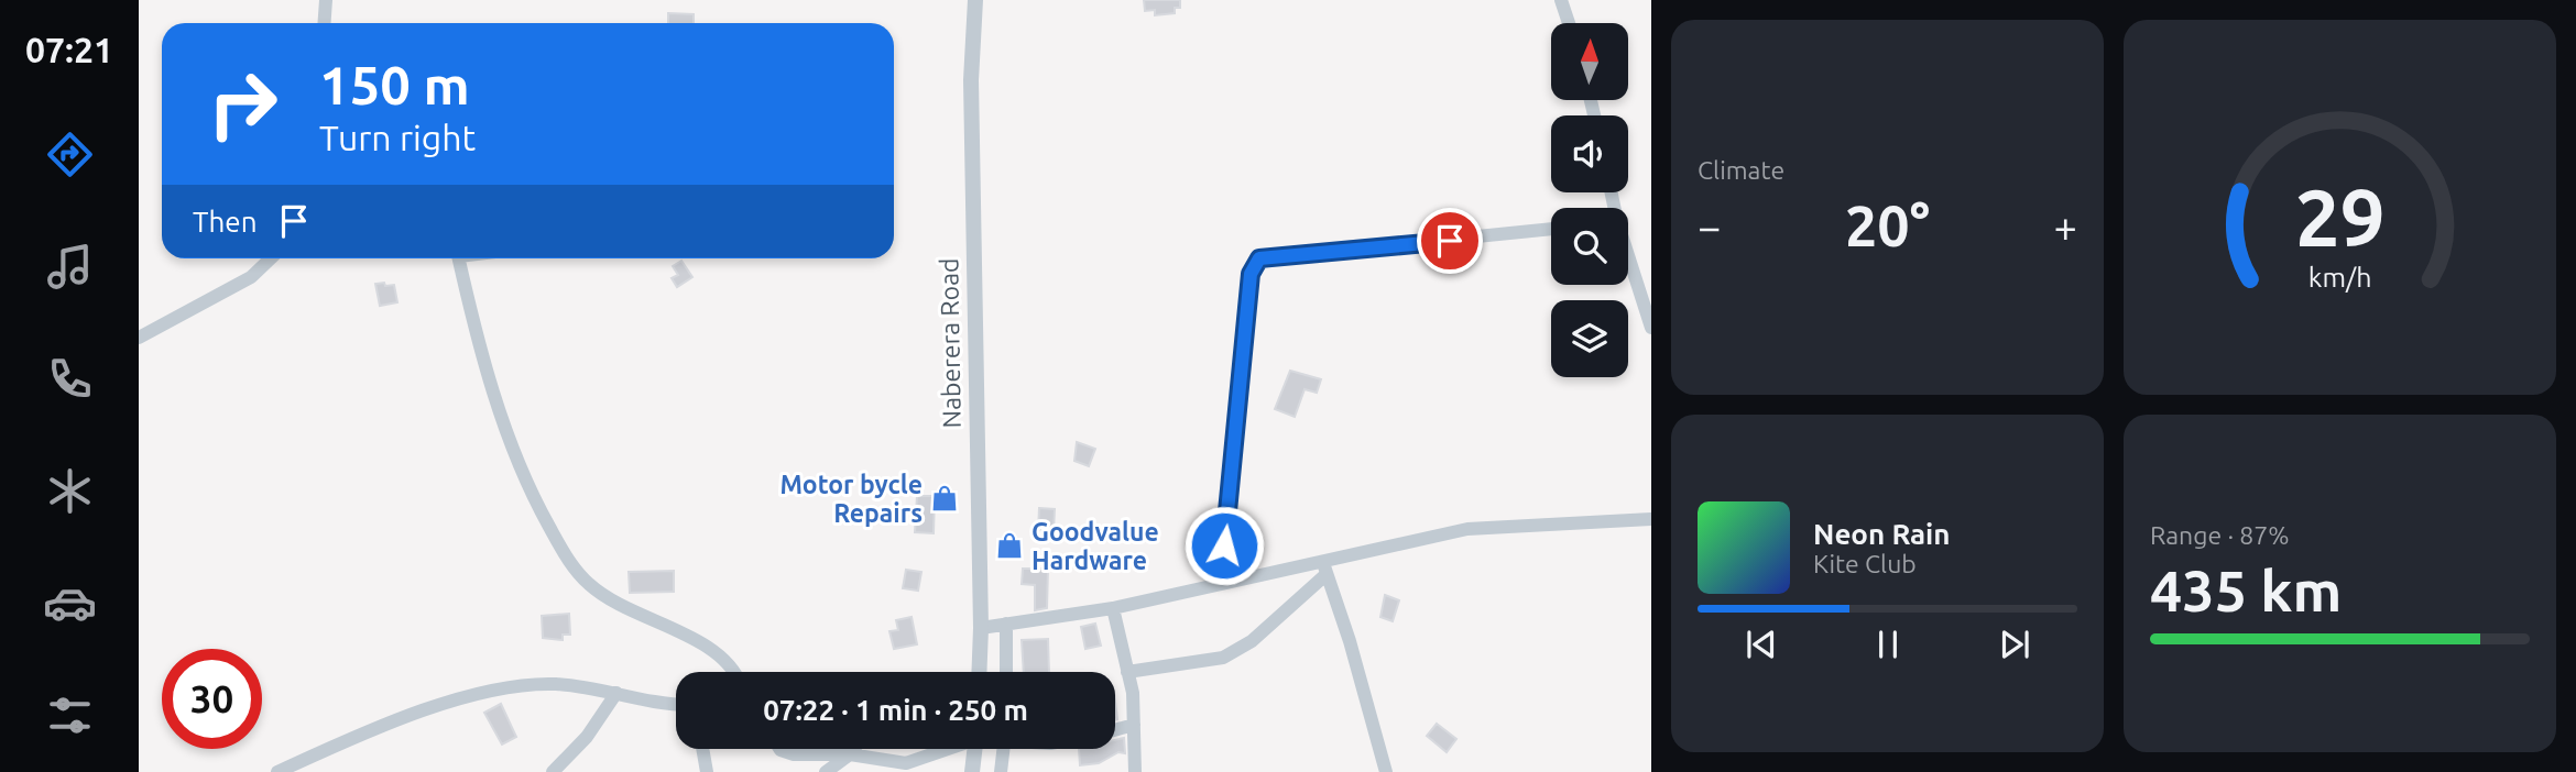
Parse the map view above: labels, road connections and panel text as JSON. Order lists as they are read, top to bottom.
{
  "streets": {
    "street": ["Naberera Road"]
  },
  "places": {
    "shop": ["Motor bycle Repairs", "Goodvalue Hardware"]
  },
  "north": "top",
  "page": {
    "tabs": "07:21",
    "tile": [
      "Climate",
      ["Range · 87%", "435 km"]
    ],
    "turn": ["150 m", "Turn right"],
    "then": "Then",
    "heat": ["−", "20°", "+"],
    "song": ["Neon Rain", "Kite Club"],
    "limit": "30",
    "trip": "07:22 · 1 min · 250 m",
    "gauge": ["29", "km/h"]
  }
}
